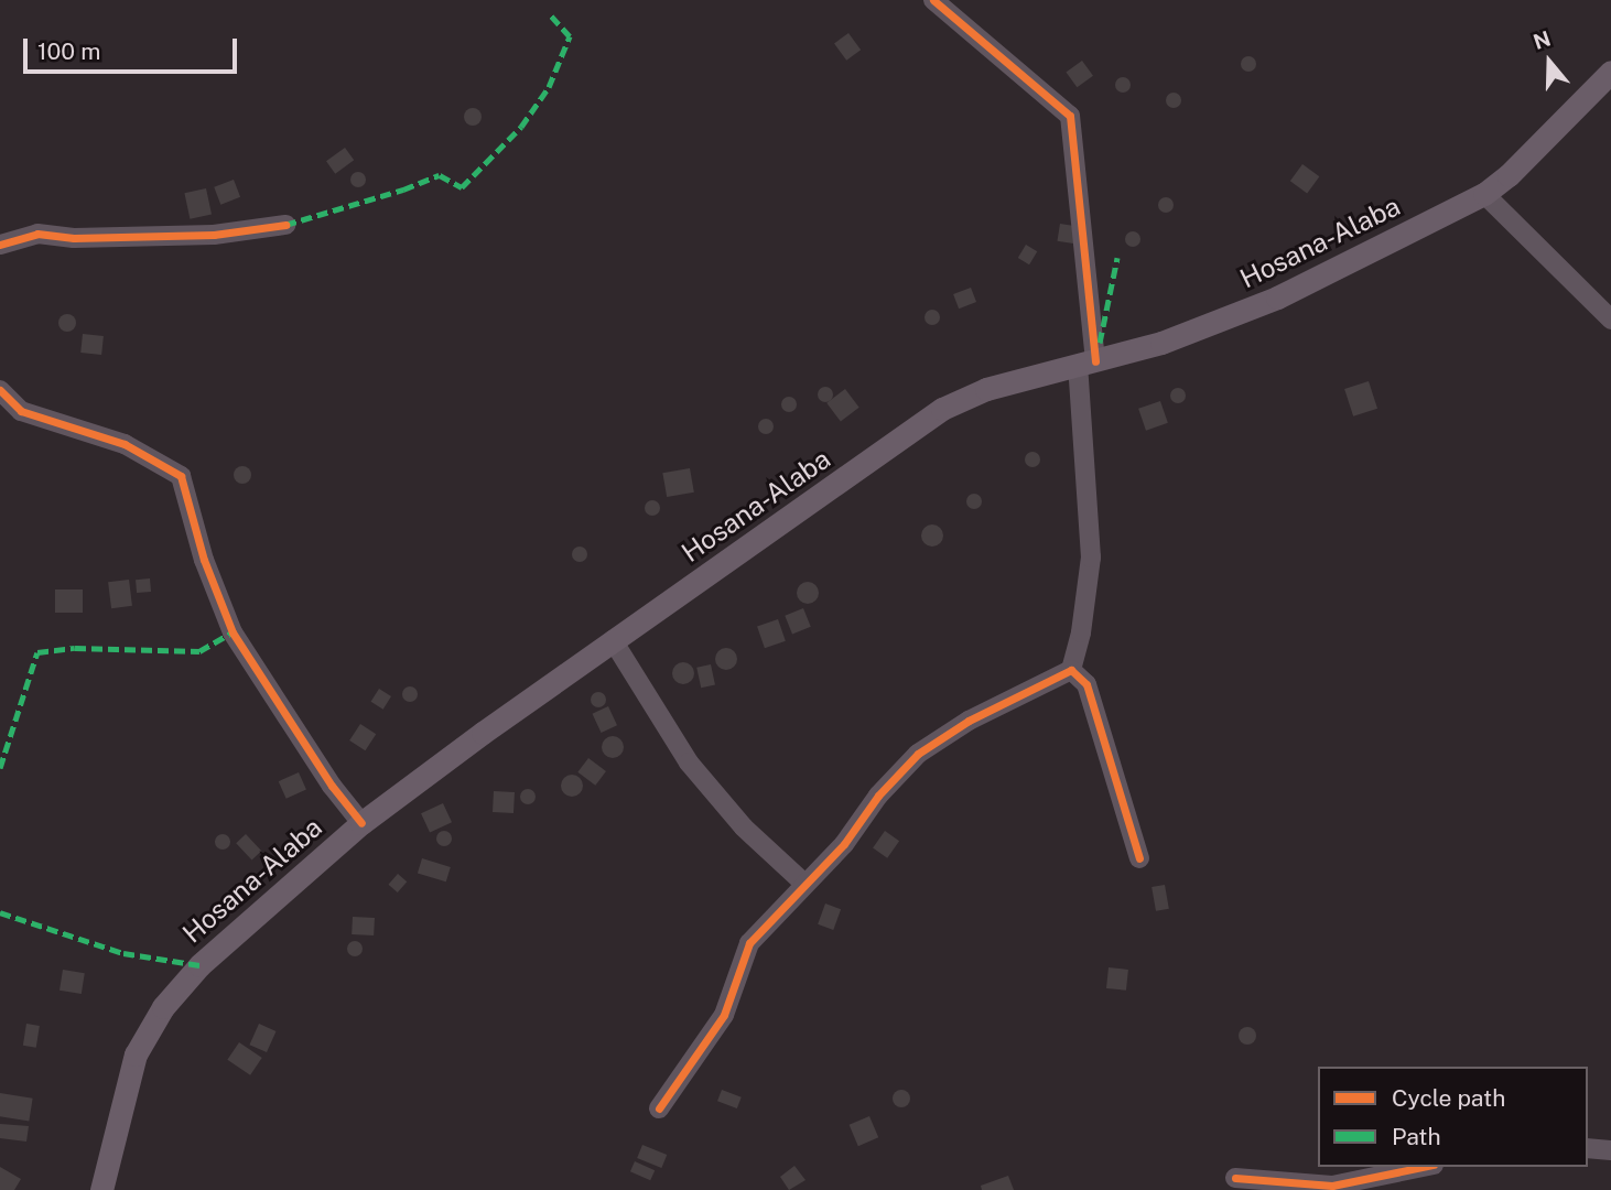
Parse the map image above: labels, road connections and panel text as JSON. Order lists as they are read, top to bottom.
{
  "streets": {
    "main road": ["Hosana-Alaba"]
  },
  "legend": ["Cycle path", "Path"],
  "scale_bar": "100 m",
  "north": "top"
}
